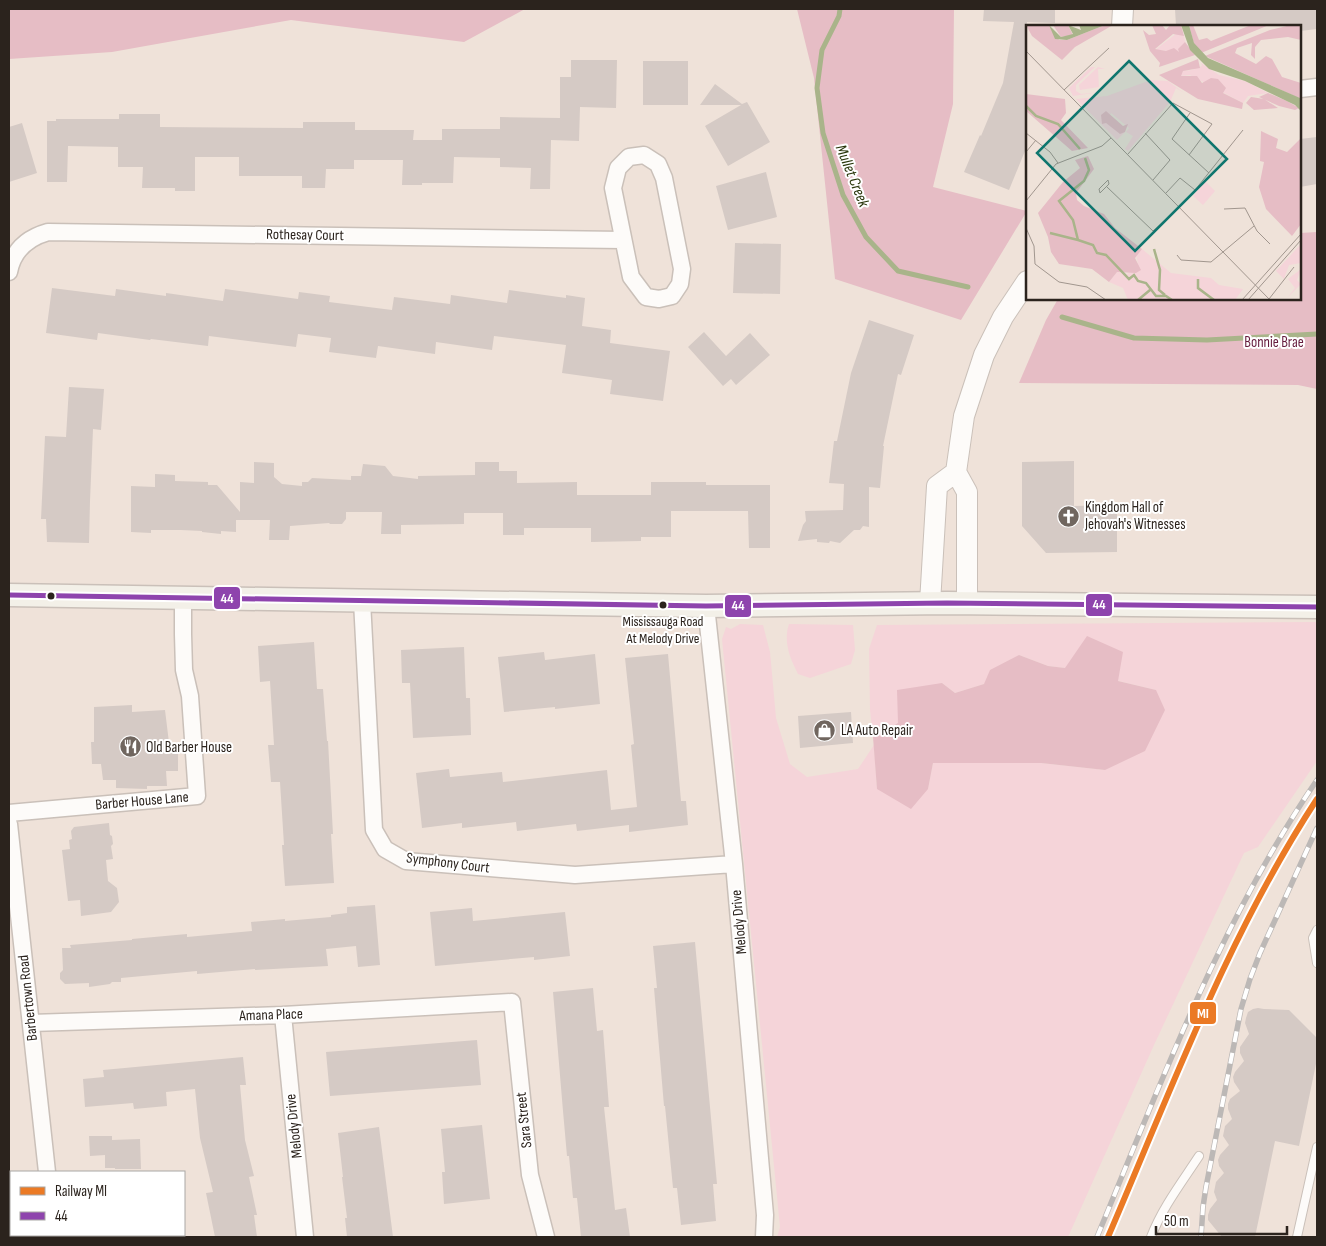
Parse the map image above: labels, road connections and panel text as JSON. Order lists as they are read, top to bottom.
{
  "streets": {
    "street": [
      "Rothesay Court",
      "Barber House Lane",
      "Symphony Court",
      "Melody Drive",
      "Barbertown Road",
      "Amana Place",
      "Sara Street"
    ]
  },
  "crossings": [
    ["Symphony Court", "Melody Drive"],
    ["Melody Drive", "Amana Place"],
    ["Barbertown Road", "Amana Place"],
    ["Amana Place", "Sara Street"]
  ],
  "water": ["Mullet Creek"],
  "parks": ["Bonnie Brae"],
  "places": {
    "church": ["Kingdom Hall of Jehovah's Witnesses"],
    "other": ["Mississauga Road At Melody Drive"],
    "shop": ["LA Auto Repair"],
    "restaurant": ["Old Barber House"]
  },
  "lines": ["transit line 44", "rail line MI"],
  "legend": ["Railway MI", "44"],
  "scale_bar": "50 m"
}
